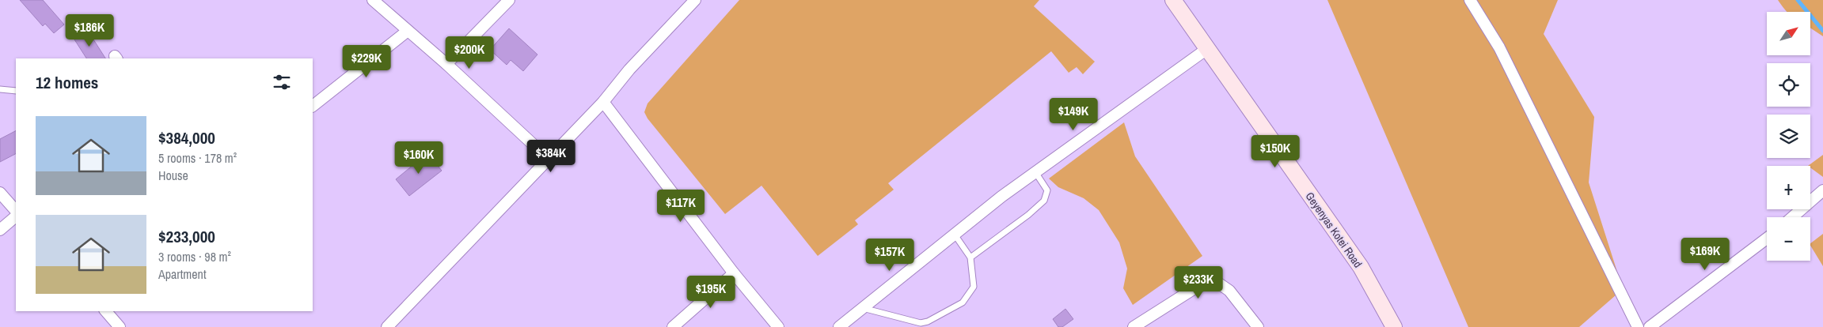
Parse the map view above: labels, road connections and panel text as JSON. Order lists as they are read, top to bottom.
{
  "streets": {
    "street": ["Geyenyas Kotei Road"]
  },
  "north": "top right",
  "page": {
    "map_buttons": ["+", "−"],
    "price": [
      "$186K",
      "$200K",
      "$229K",
      "$149K",
      "$150K",
      "$384K",
      "$160K",
      "$117K",
      "$169K",
      "$157K",
      "$233K",
      "$195K"
    ],
    "heading": "12 homes",
    "list": [
      {
        "name": "$384,000",
        "note": "5 rooms · 178 m² · House"
      },
      {
        "name": "$233,000",
        "note": "3 rooms · 98 m² · Apartment"
      }
    ]
  }
}
